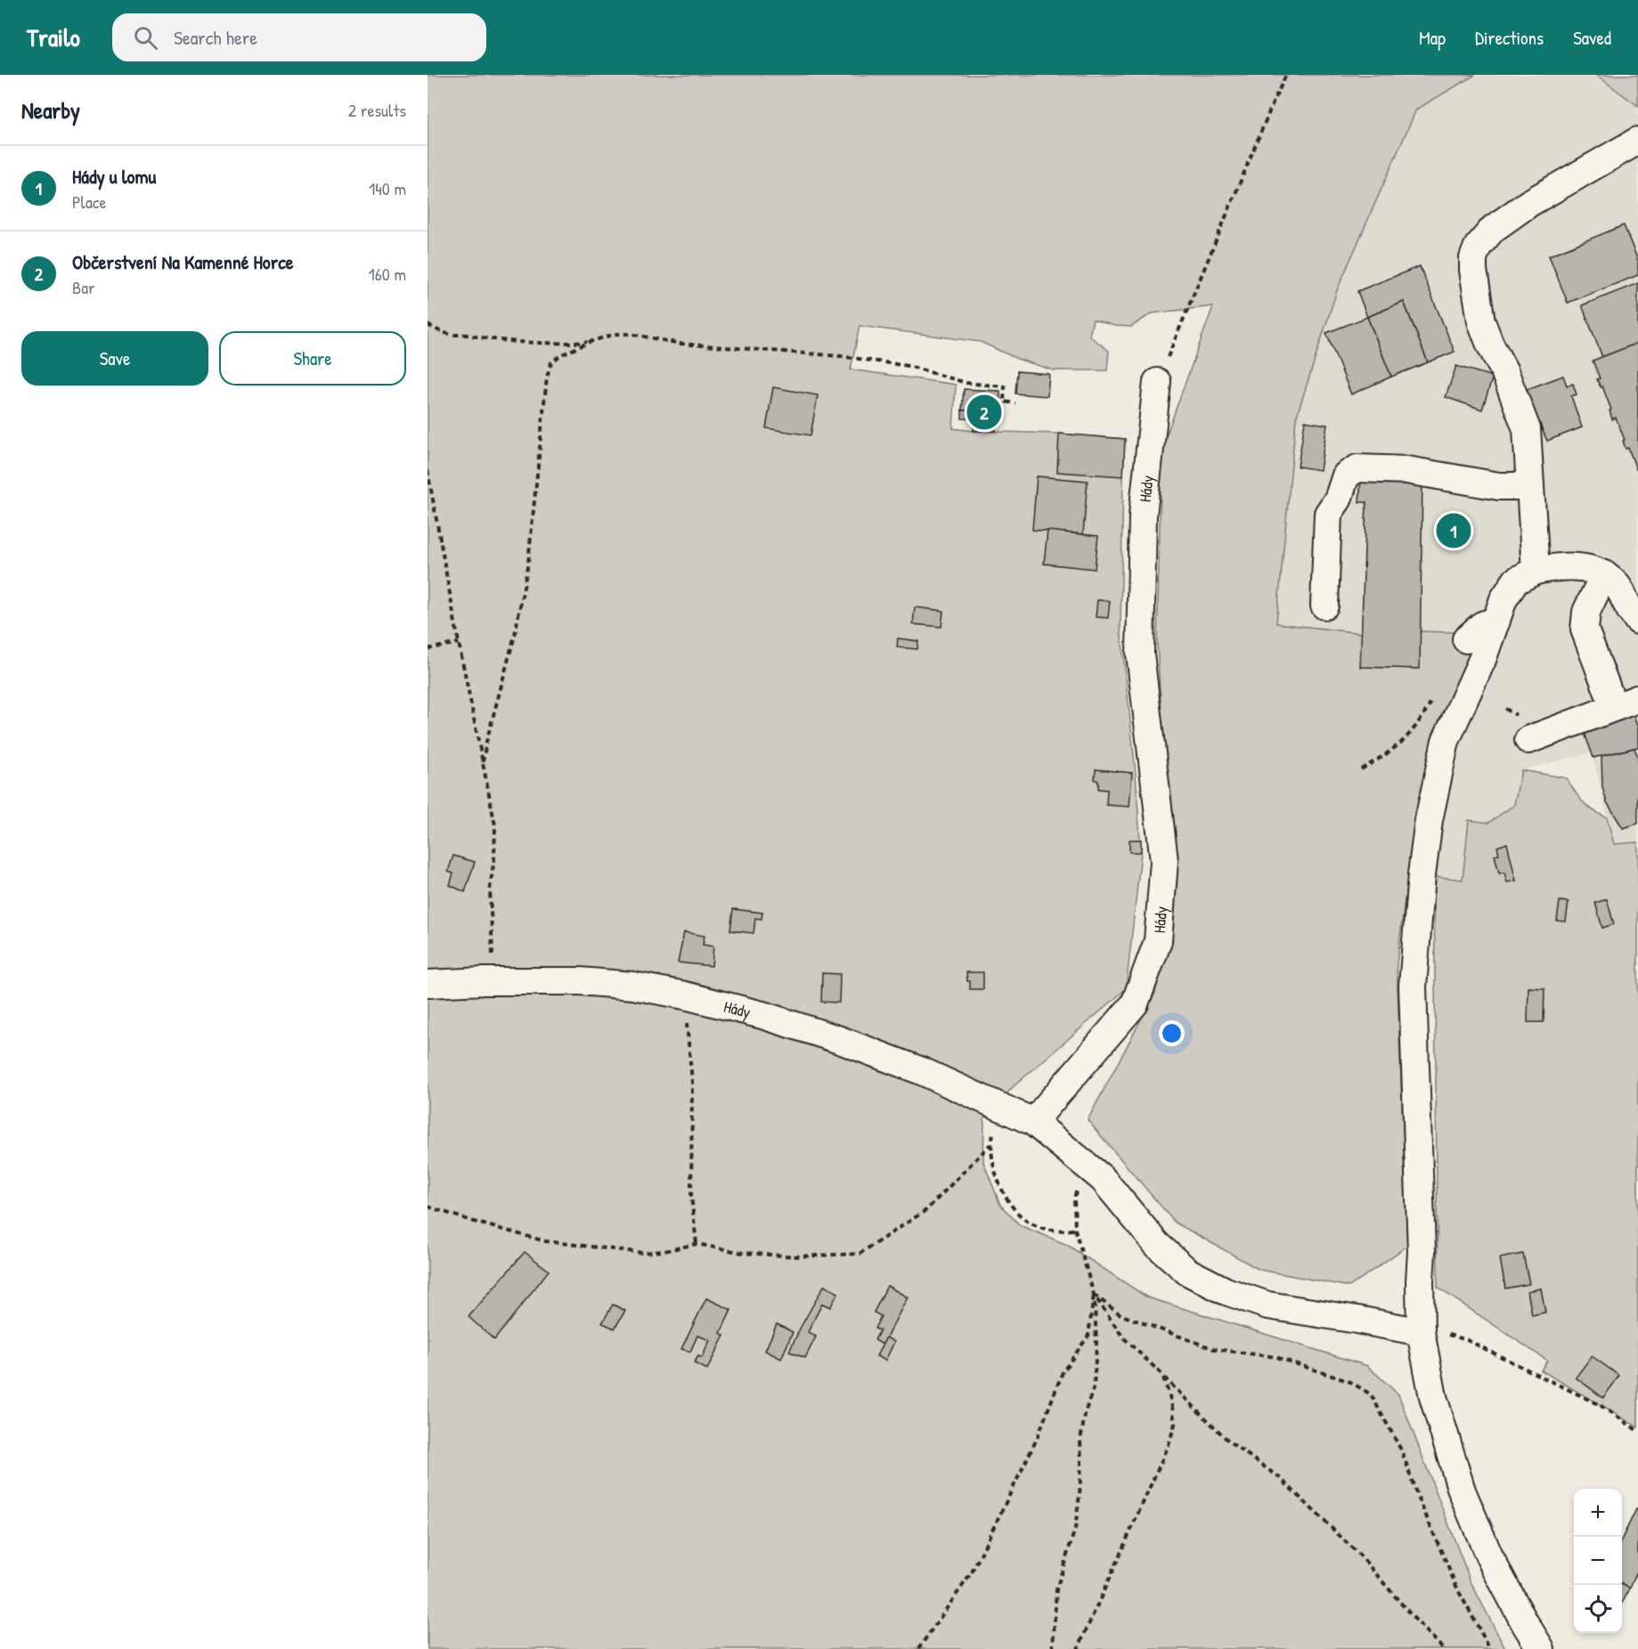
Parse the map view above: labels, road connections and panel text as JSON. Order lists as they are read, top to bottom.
{
  "streets": {
    "street": ["Hády"]
  },
  "page": {
    "header": "Trailo",
    "search": "Search here",
    "nav": ["Map", "Directions", "Saved"],
    "heading": ["Nearby", "2 results"],
    "list": [
      {
        "mark": "1",
        "name": "Hády u lomu",
        "note": "Place",
        "value": "140 m"
      },
      {
        "mark": "2",
        "name": "Občerstvení Na Kamenné Horce",
        "note": "Bar",
        "value": "160 m"
      }
    ],
    "buttons": ["Save", "Share"],
    "pins": ["2", "1"],
    "map_buttons": ["+", "−"]
  }
}
